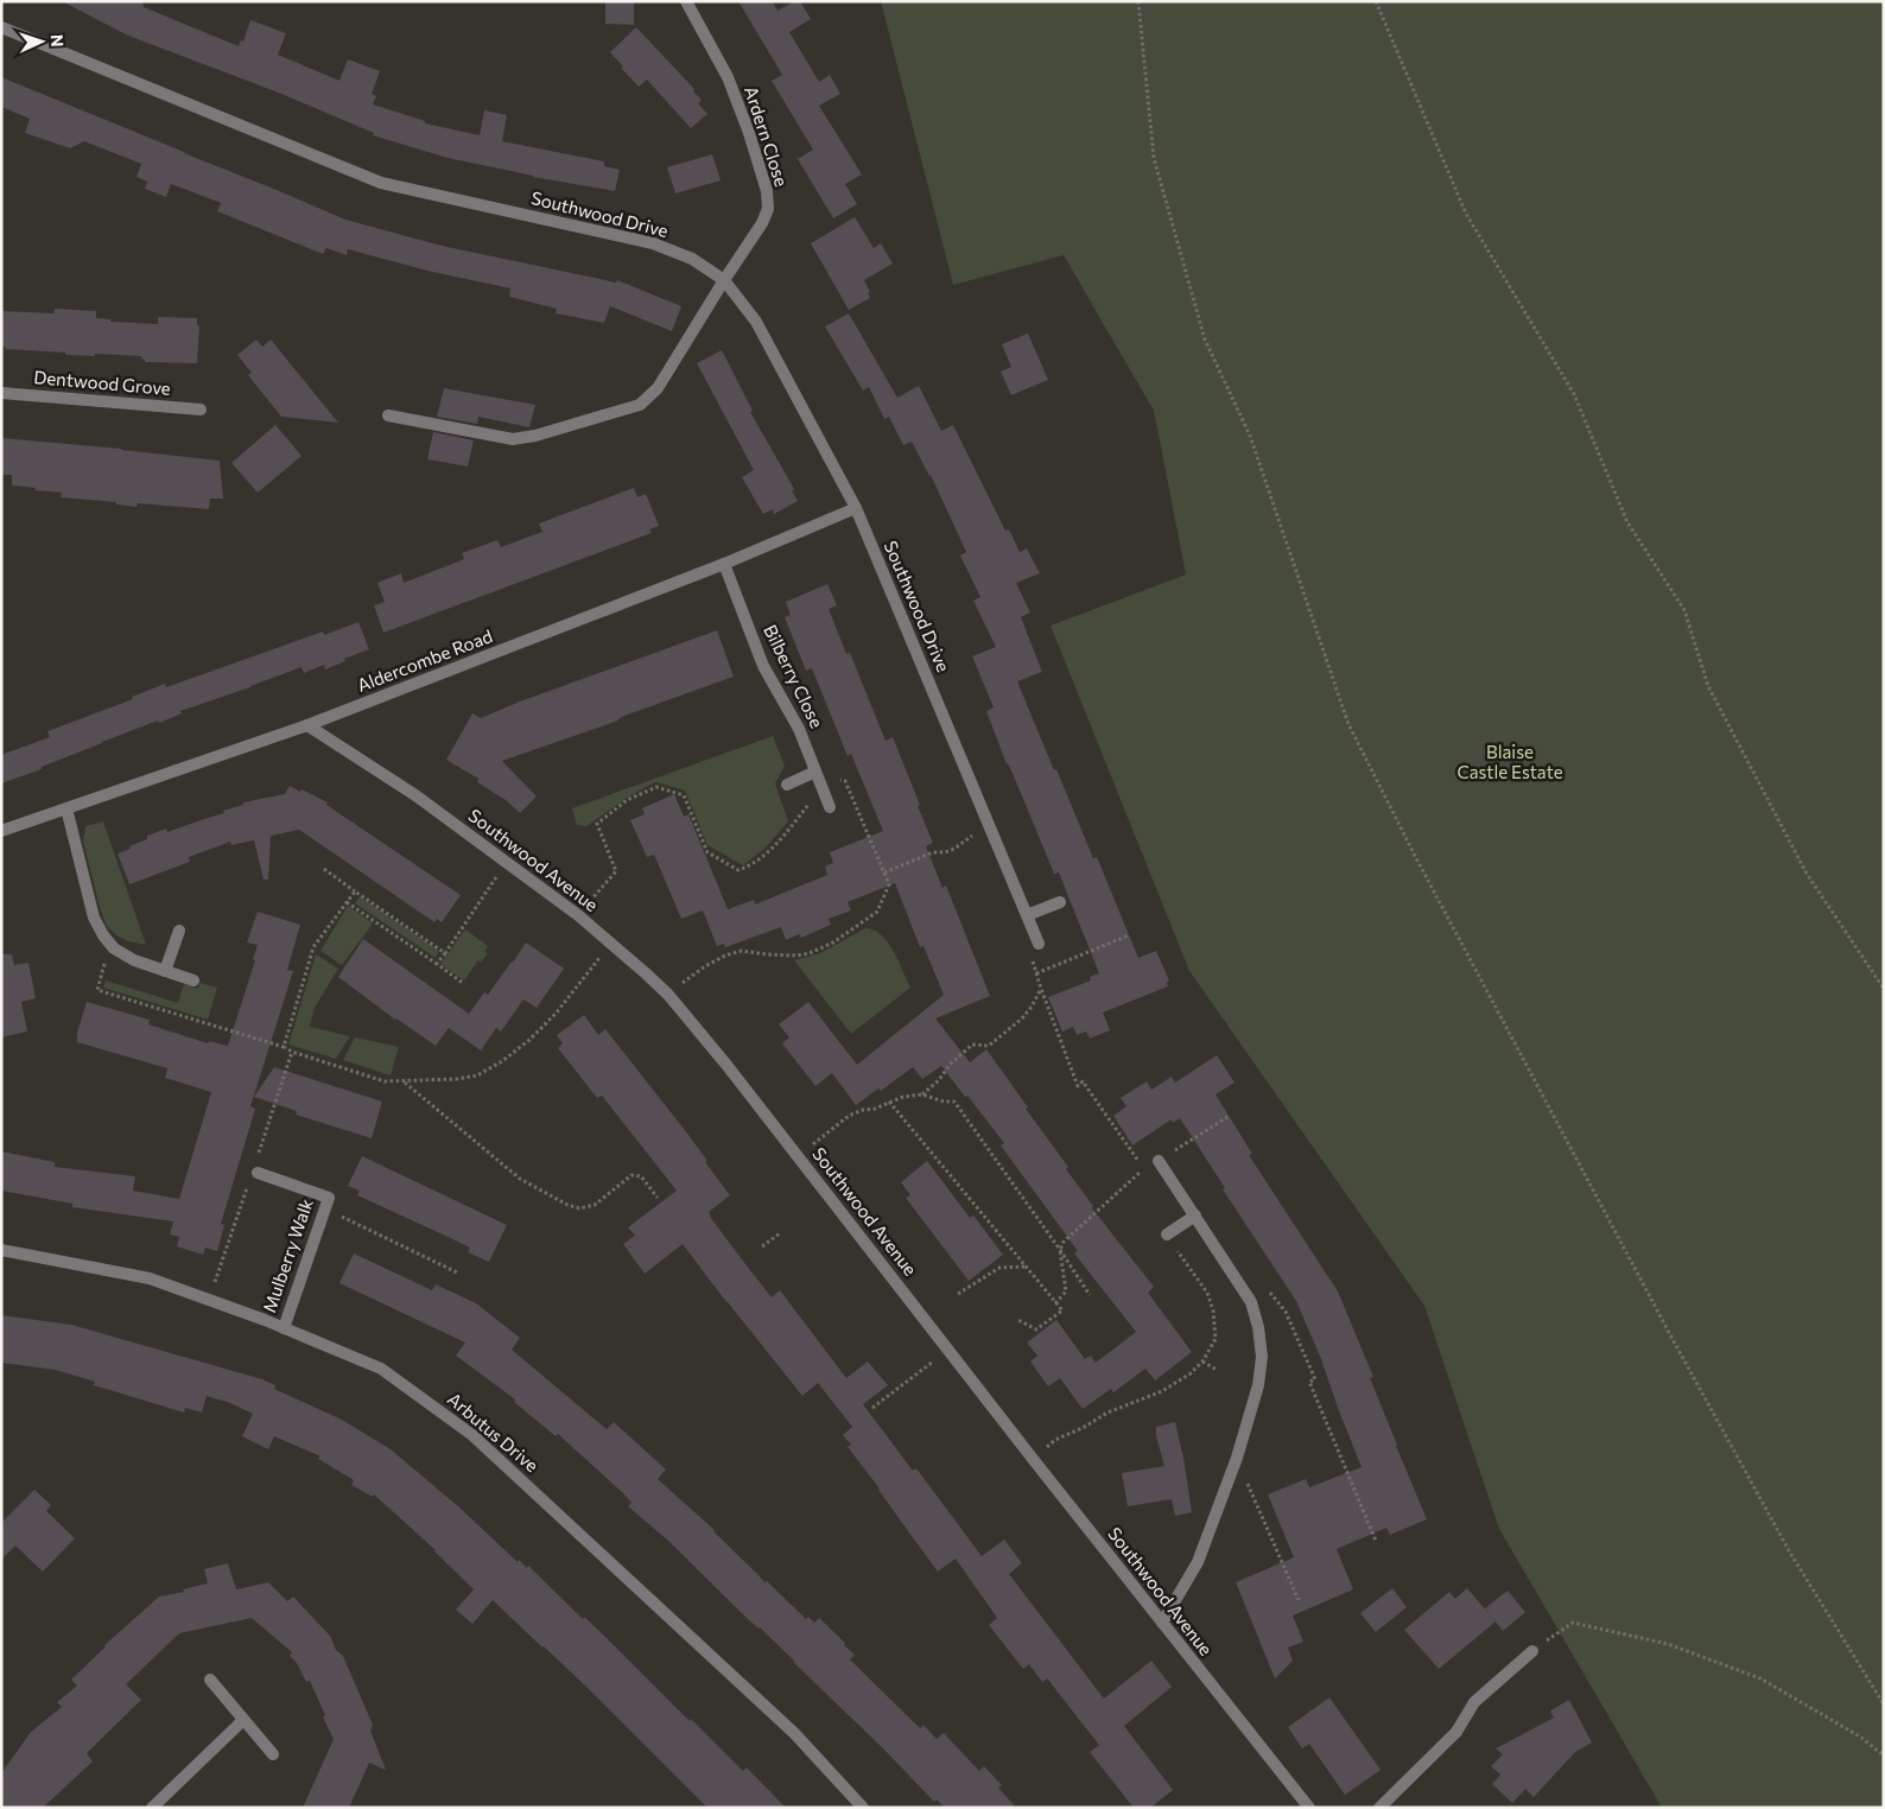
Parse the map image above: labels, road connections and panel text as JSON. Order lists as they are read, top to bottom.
{
  "streets": {
    "street": [
      "Ardern Close",
      "Southwood Drive",
      "Dentwood Grove",
      "Aldercombe Road",
      "Bilberry Close",
      "Southwood Avenue",
      "Mulberry Walk",
      "Arbutus Drive"
    ]
  },
  "crossings": [
    ["Ardern Close", "Southwood Drive"],
    ["Southwood Drive", "Aldercombe Road"],
    ["Aldercombe Road", "Bilberry Close"],
    ["Aldercombe Road", "Southwood Avenue"],
    ["Mulberry Walk", "Arbutus Drive"]
  ],
  "parks": ["Blaise Castle Estate"],
  "north": "right"
}
